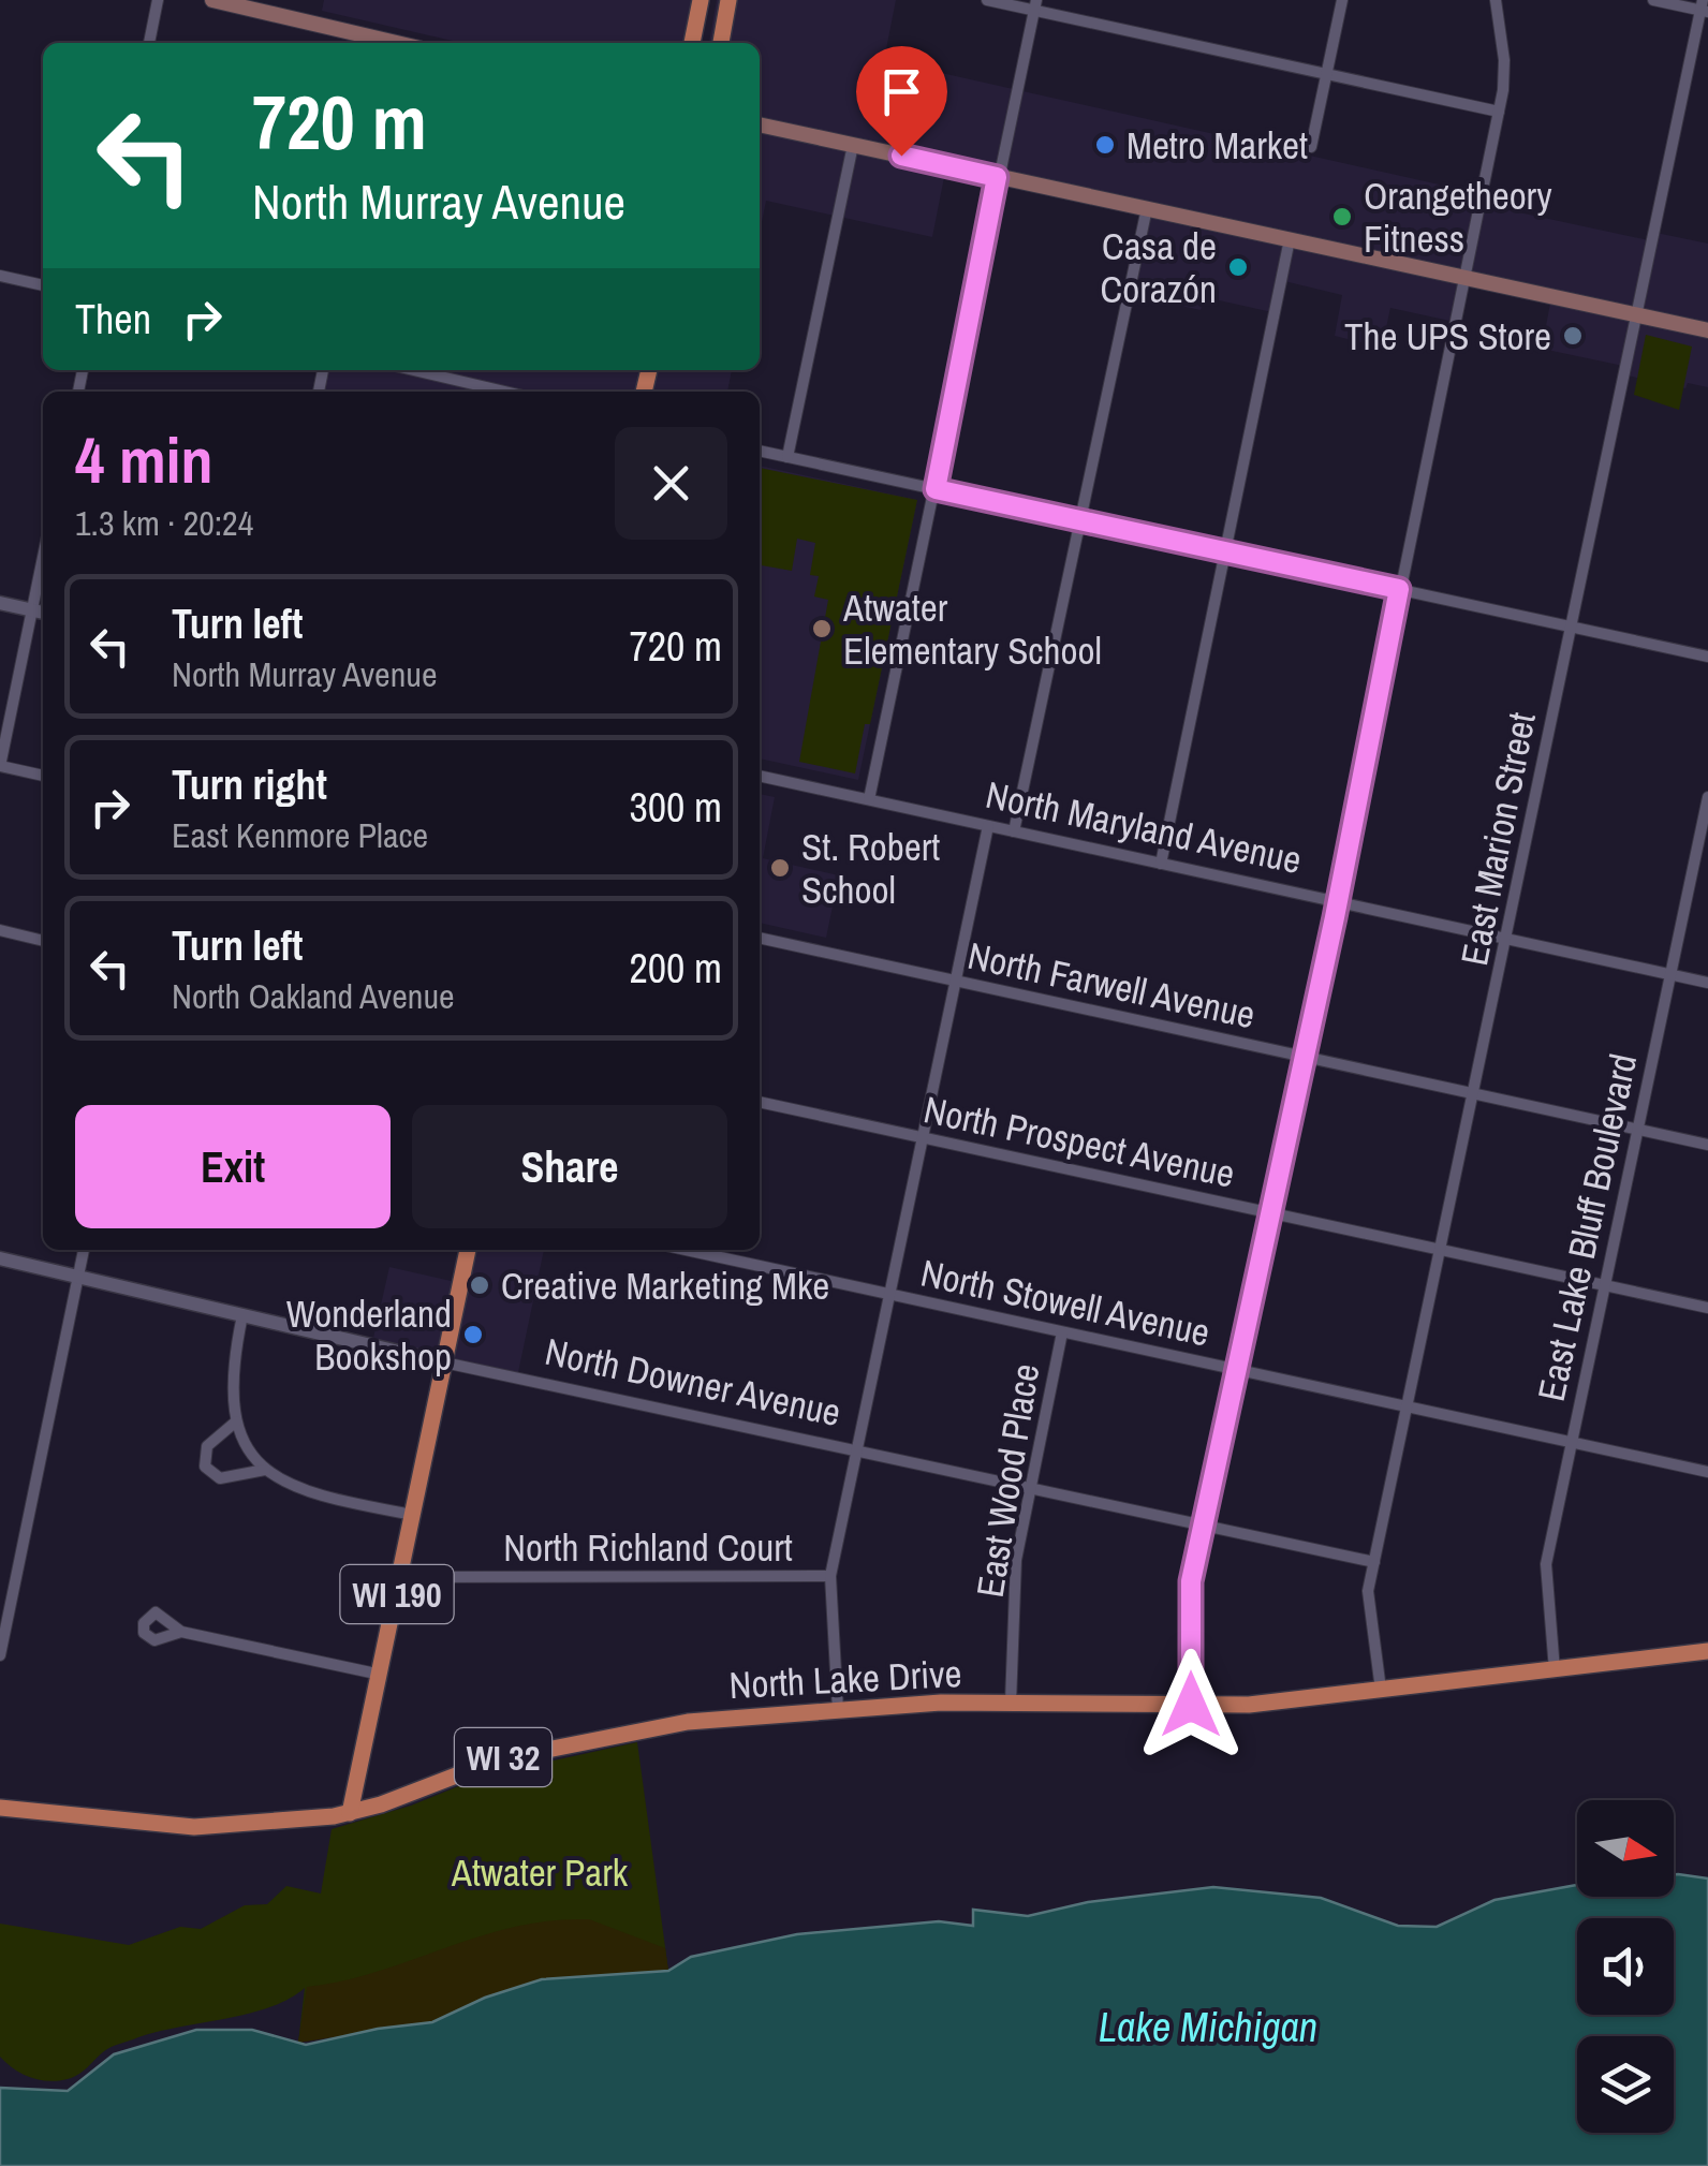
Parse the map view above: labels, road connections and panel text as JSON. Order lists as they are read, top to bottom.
{
  "streets": {
    "main road": ["WI 190", "North Lake Drive", "WI 32"],
    "street": [
      "North Maryland Avenue",
      "East Marion Street",
      "North Farwell Avenue",
      "North Prospect Avenue",
      "East Lake Bluff Boulevard",
      "North Stowell Avenue",
      "North Downer Avenue",
      "East Wood Place",
      "North Richland Court"
    ]
  },
  "crossings": [
    ["North Maryland Avenue", "East Marion Street"],
    ["North Maryland Avenue", "East Lake Bluff Boulevard"],
    ["East Marion Street", "North Farwell Avenue"],
    ["East Marion Street", "North Prospect Avenue"],
    ["East Marion Street", "North Stowell Avenue"],
    ["East Marion Street", "North Downer Avenue"],
    ["East Marion Street", "North Lake Drive"],
    ["North Farwell Avenue", "East Lake Bluff Boulevard"],
    ["North Prospect Avenue", "East Lake Bluff Boulevard"],
    ["East Lake Bluff Boulevard", "North Stowell Avenue"],
    ["East Lake Bluff Boulevard", "North Lake Drive"],
    ["North Stowell Avenue", "East Wood Place"],
    ["North Downer Avenue", "East Wood Place"],
    ["North Downer Avenue", "WI 190"],
    ["East Wood Place", "North Lake Drive"],
    ["North Richland Court", "WI 190"],
    ["WI 190", "North Lake Drive"]
  ],
  "water": ["Lake Michigan"],
  "parks": ["Atwater Park"],
  "places": [
    "Metro Market",
    "Orangetheory Fitness",
    "Casa de Corazón",
    "The UPS Store",
    "Atwater Elementary School",
    "St. Robert School",
    "Creative Marketing Mke",
    "Wonderland Bookshop"
  ],
  "north": "right",
  "page": {
    "turn": ["720 m", "North Murray Avenue"],
    "then": "Then",
    "heading": ["4 min", "1.3 km · 20:24"],
    "list": [
      {
        "name": "Turn left",
        "note": "North Murray Avenue",
        "value": "720 m"
      },
      {
        "name": "Turn right",
        "note": "East Kenmore Place",
        "value": "300 m"
      },
      {
        "name": "Turn left",
        "note": "North Oakland Avenue",
        "value": "200 m"
      }
    ],
    "buttons": ["Exit", "Share"]
  }
}
